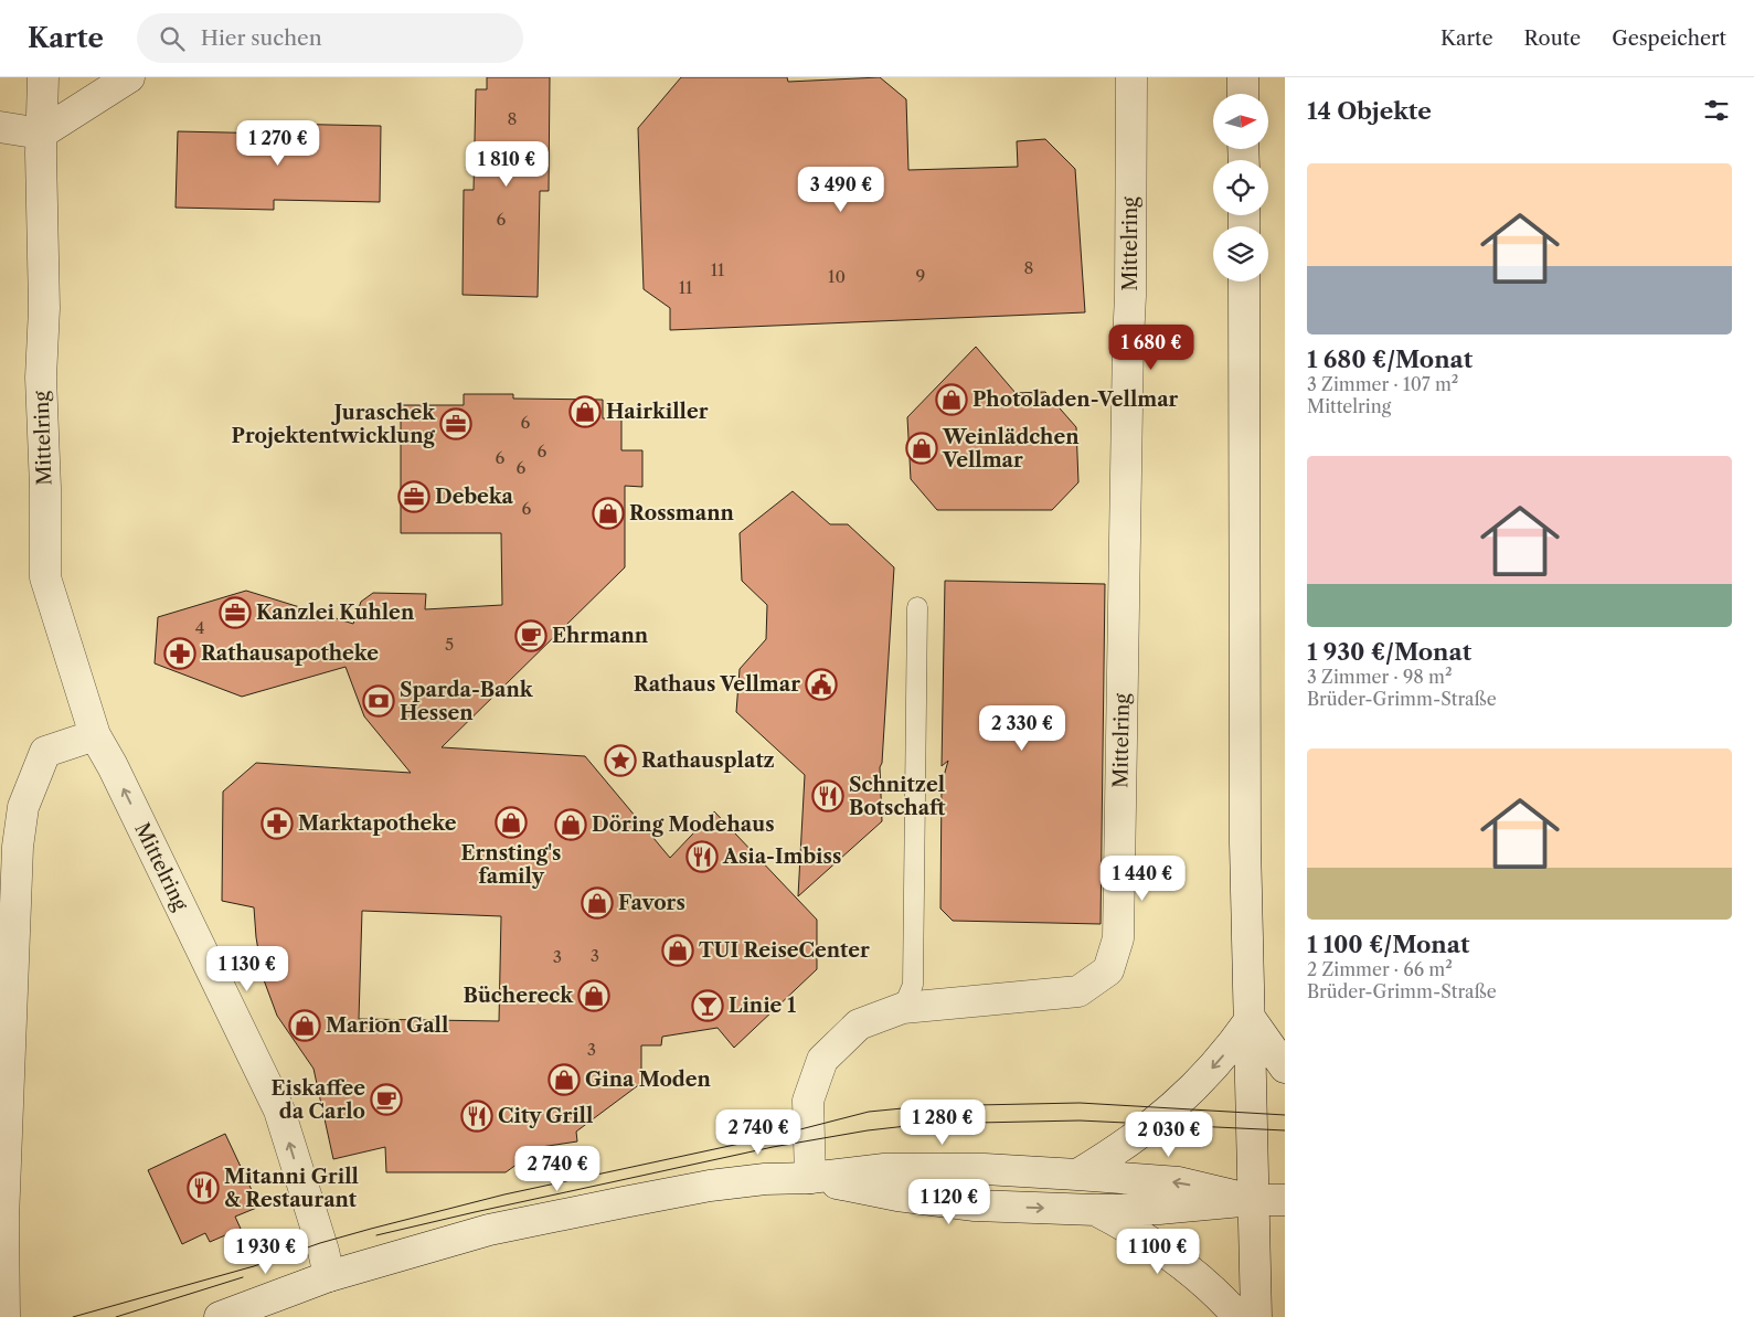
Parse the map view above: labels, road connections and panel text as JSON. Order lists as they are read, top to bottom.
{
  "streets": {
    "street": ["Mittelring"]
  },
  "places": {
    "shop": [
      "Photoladen-Vellmar",
      "Hairkiller",
      "Weinlädchen Vellmar",
      "Rossmann",
      "Ernsting's family",
      "Döring Modehaus",
      "Favors",
      "TUI ReiseCenter",
      "Büchereck",
      "Marion Gall",
      "Gina Moden"
    ],
    "office": ["Juraschek Projektentwicklung", "Debeka", "Kanzlei Kuhlen"],
    "cafe": ["Ehrmann", "Eiskaffee da Carlo"],
    "pharmacy": ["Rathausapotheke", "Marktapotheke"],
    "public building": ["Rathaus Vellmar"],
    "bank": ["Sparda-Bank Hessen"],
    "place": ["Rathausplatz"],
    "restaurant": [
      "Schnitzel Botschaft",
      "Asia-Imbiss",
      "City Grill",
      "Mitanni Grill & Restaurant"
    ],
    "bar": ["Linie 1"]
  },
  "house_numbers": [
    "8",
    "6",
    "8",
    "11",
    "9",
    "10",
    "11",
    "6",
    "6",
    "6",
    "6",
    "6",
    "4",
    "5",
    "3",
    "3",
    "3"
  ],
  "north": "right",
  "page": {
    "header": "Karte",
    "search": "Hier suchen",
    "nav": ["Karte", "Route", "Gespeichert"],
    "heading": "14 Objekte",
    "price": [
      "1 270 €",
      "1 810 €",
      "3 490 €",
      "1 680 €",
      "2 330 €",
      "1 440 €",
      "1 130 €",
      "1 280 €",
      "2 740 €",
      "2 030 €",
      "2 740 €",
      "1 120 €",
      "1 930 €",
      "1 100 €"
    ],
    "list": [
      {
        "name": "1 680 €/Monat",
        "note": "3 Zimmer · 107 m² · Mittelring"
      },
      {
        "name": "1 930 €/Monat",
        "note": "3 Zimmer · 98 m² · Brüder-Grimm-Straße"
      },
      {
        "name": "1 100 €/Monat",
        "note": "2 Zimmer · 66 m² · Brüder-Grimm-Straße"
      }
    ]
  }
}
